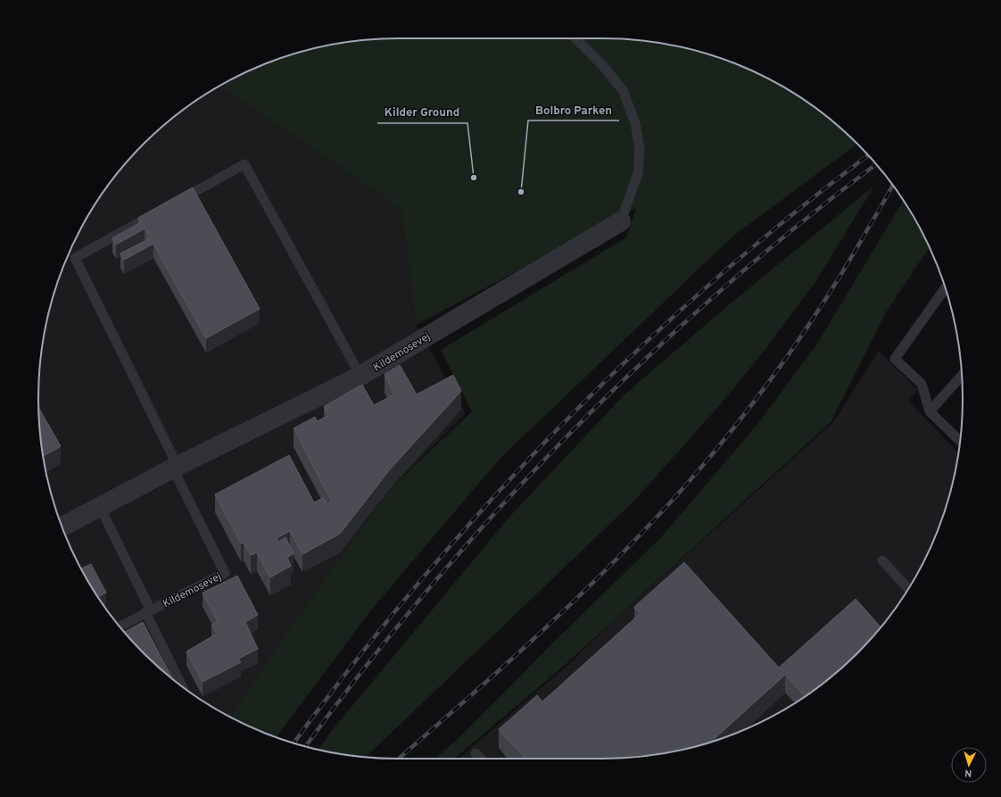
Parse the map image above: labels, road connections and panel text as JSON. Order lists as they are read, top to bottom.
{
  "streets": {
    "street": ["Kildemosevej"]
  },
  "places": ["Kilder Ground", "Bolbro Parken"],
  "north": "bottom"
}
